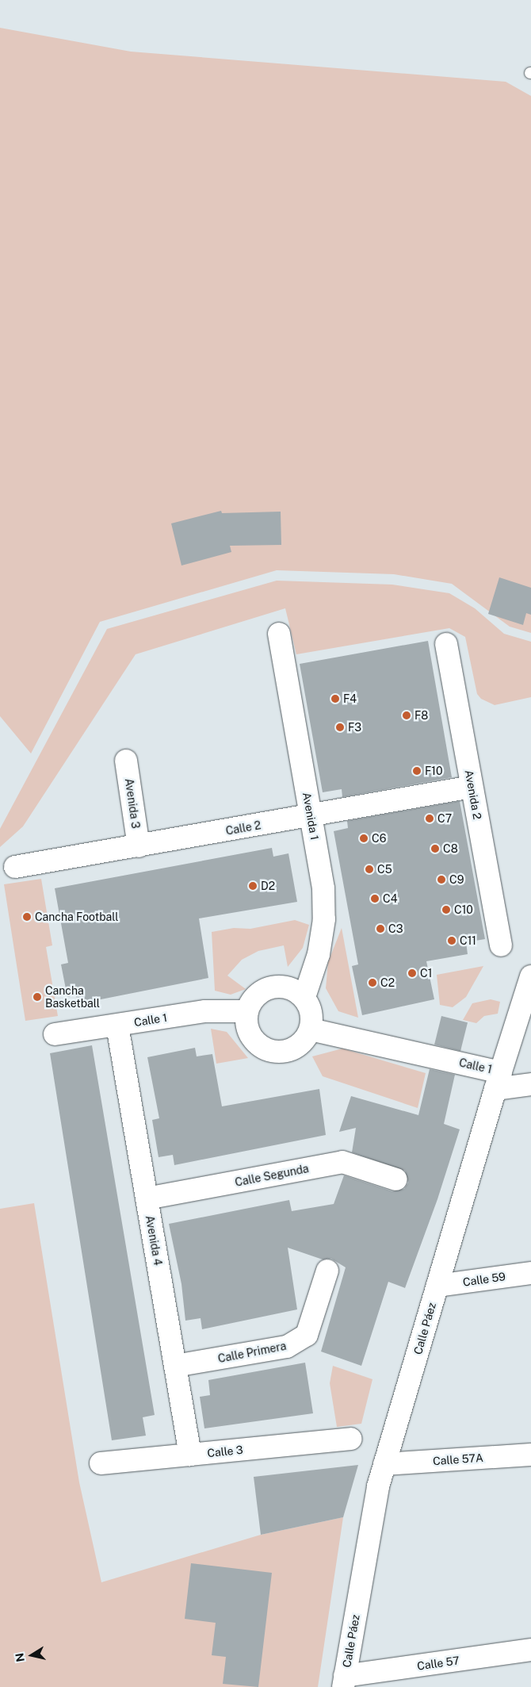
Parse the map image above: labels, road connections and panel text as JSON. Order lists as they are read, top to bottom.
{
  "streets": {
    "street": [
      "Avenida 2",
      "Avenida 3",
      "Avenida 1",
      "Calle 2",
      "Calle 1",
      "Calle Segunda",
      "Avenida 4",
      "Calle 59",
      "Calle Páez",
      "Calle Primera",
      "Calle 3",
      "Calle 57A",
      "Calle 57"
    ]
  },
  "crossings": [
    ["Avenida 2", "Calle 2"],
    ["Avenida 3", "Calle 2"],
    ["Avenida 1", "Calle 2"],
    ["Avenida 1", "Calle 1"],
    ["Calle 1", "Avenida 4"],
    ["Calle 1", "Calle Páez"],
    ["Calle Segunda", "Avenida 4"],
    ["Avenida 4", "Calle Primera"],
    ["Avenida 4", "Calle 3"],
    ["Calle 59", "Calle Páez"],
    ["Calle Páez", "Calle 57A"],
    ["Calle Páez", "Calle 57"]
  ],
  "places": [
    "F4",
    "F8",
    "F3",
    "F10",
    "C7",
    "C6",
    "C8",
    "C5",
    "C9",
    "D2",
    "C4",
    "C10",
    "Cancha Football",
    "C3",
    "C11",
    "C1",
    "C2",
    "Cancha Basketball"
  ],
  "north": "left"
}
